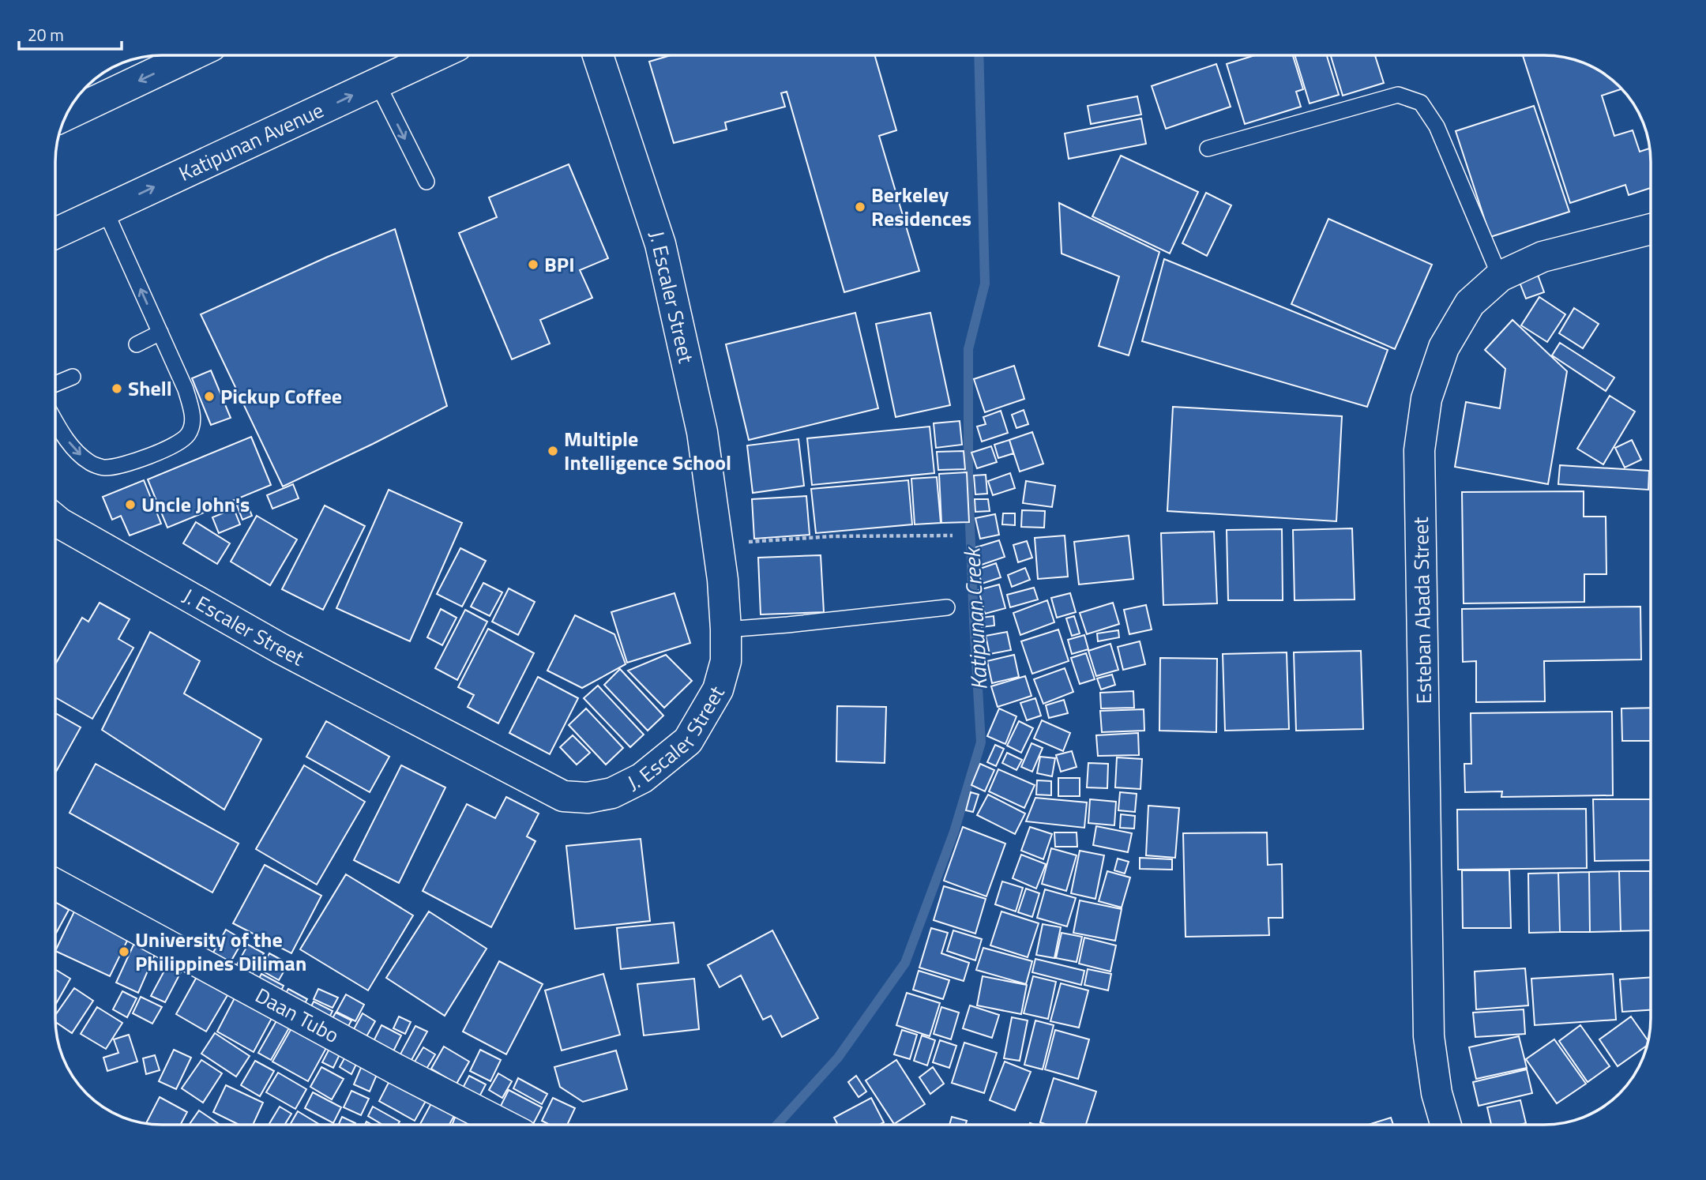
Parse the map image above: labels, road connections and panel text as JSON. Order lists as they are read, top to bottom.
{
  "streets": {
    "street": [
      "Katipunan Avenue",
      "J. Escaler Street",
      "Esteban Abada Street",
      "Daan Tubo"
    ]
  },
  "water": ["Katipunan Creek"],
  "places": [
    "Berkeley Residences",
    "BPI",
    "Shell",
    "Pickup Coffee",
    "Multiple Intelligence School",
    "Uncle John's",
    "University of the Philippines Diliman"
  ],
  "scale_bar": "20 m"
}
